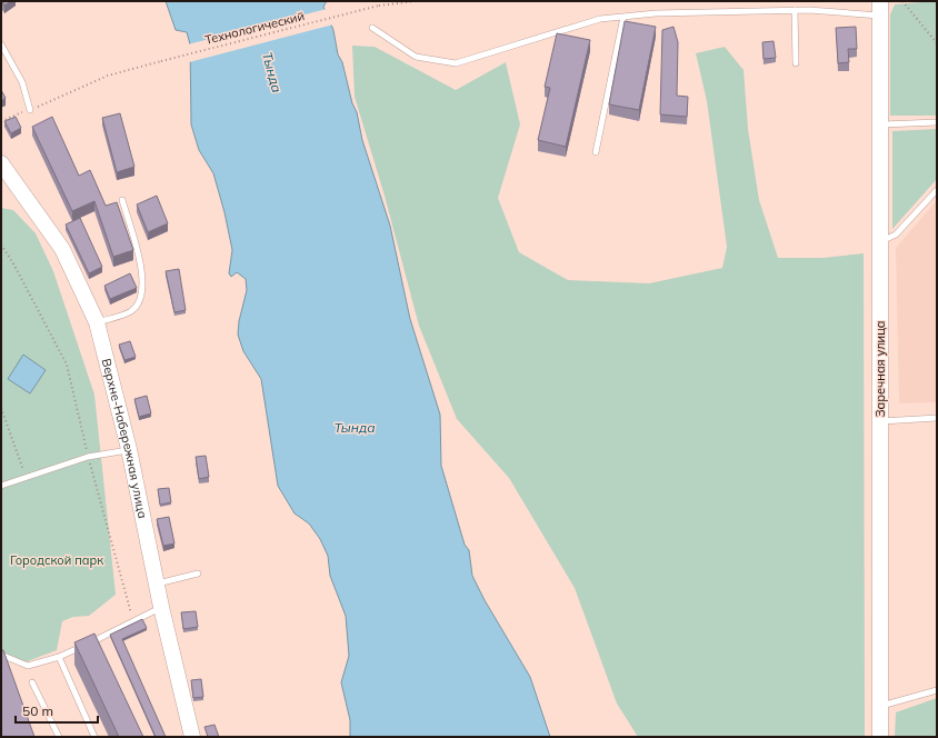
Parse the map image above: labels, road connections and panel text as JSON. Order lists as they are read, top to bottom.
{
  "streets": {
    "street": ["Заречная улица", "Верхне-Набережная улица"],
    "path": ["Технологический"]
  },
  "water": ["Тында"],
  "parks": ["Городской парк"],
  "scale_bar": "50 m"
}
